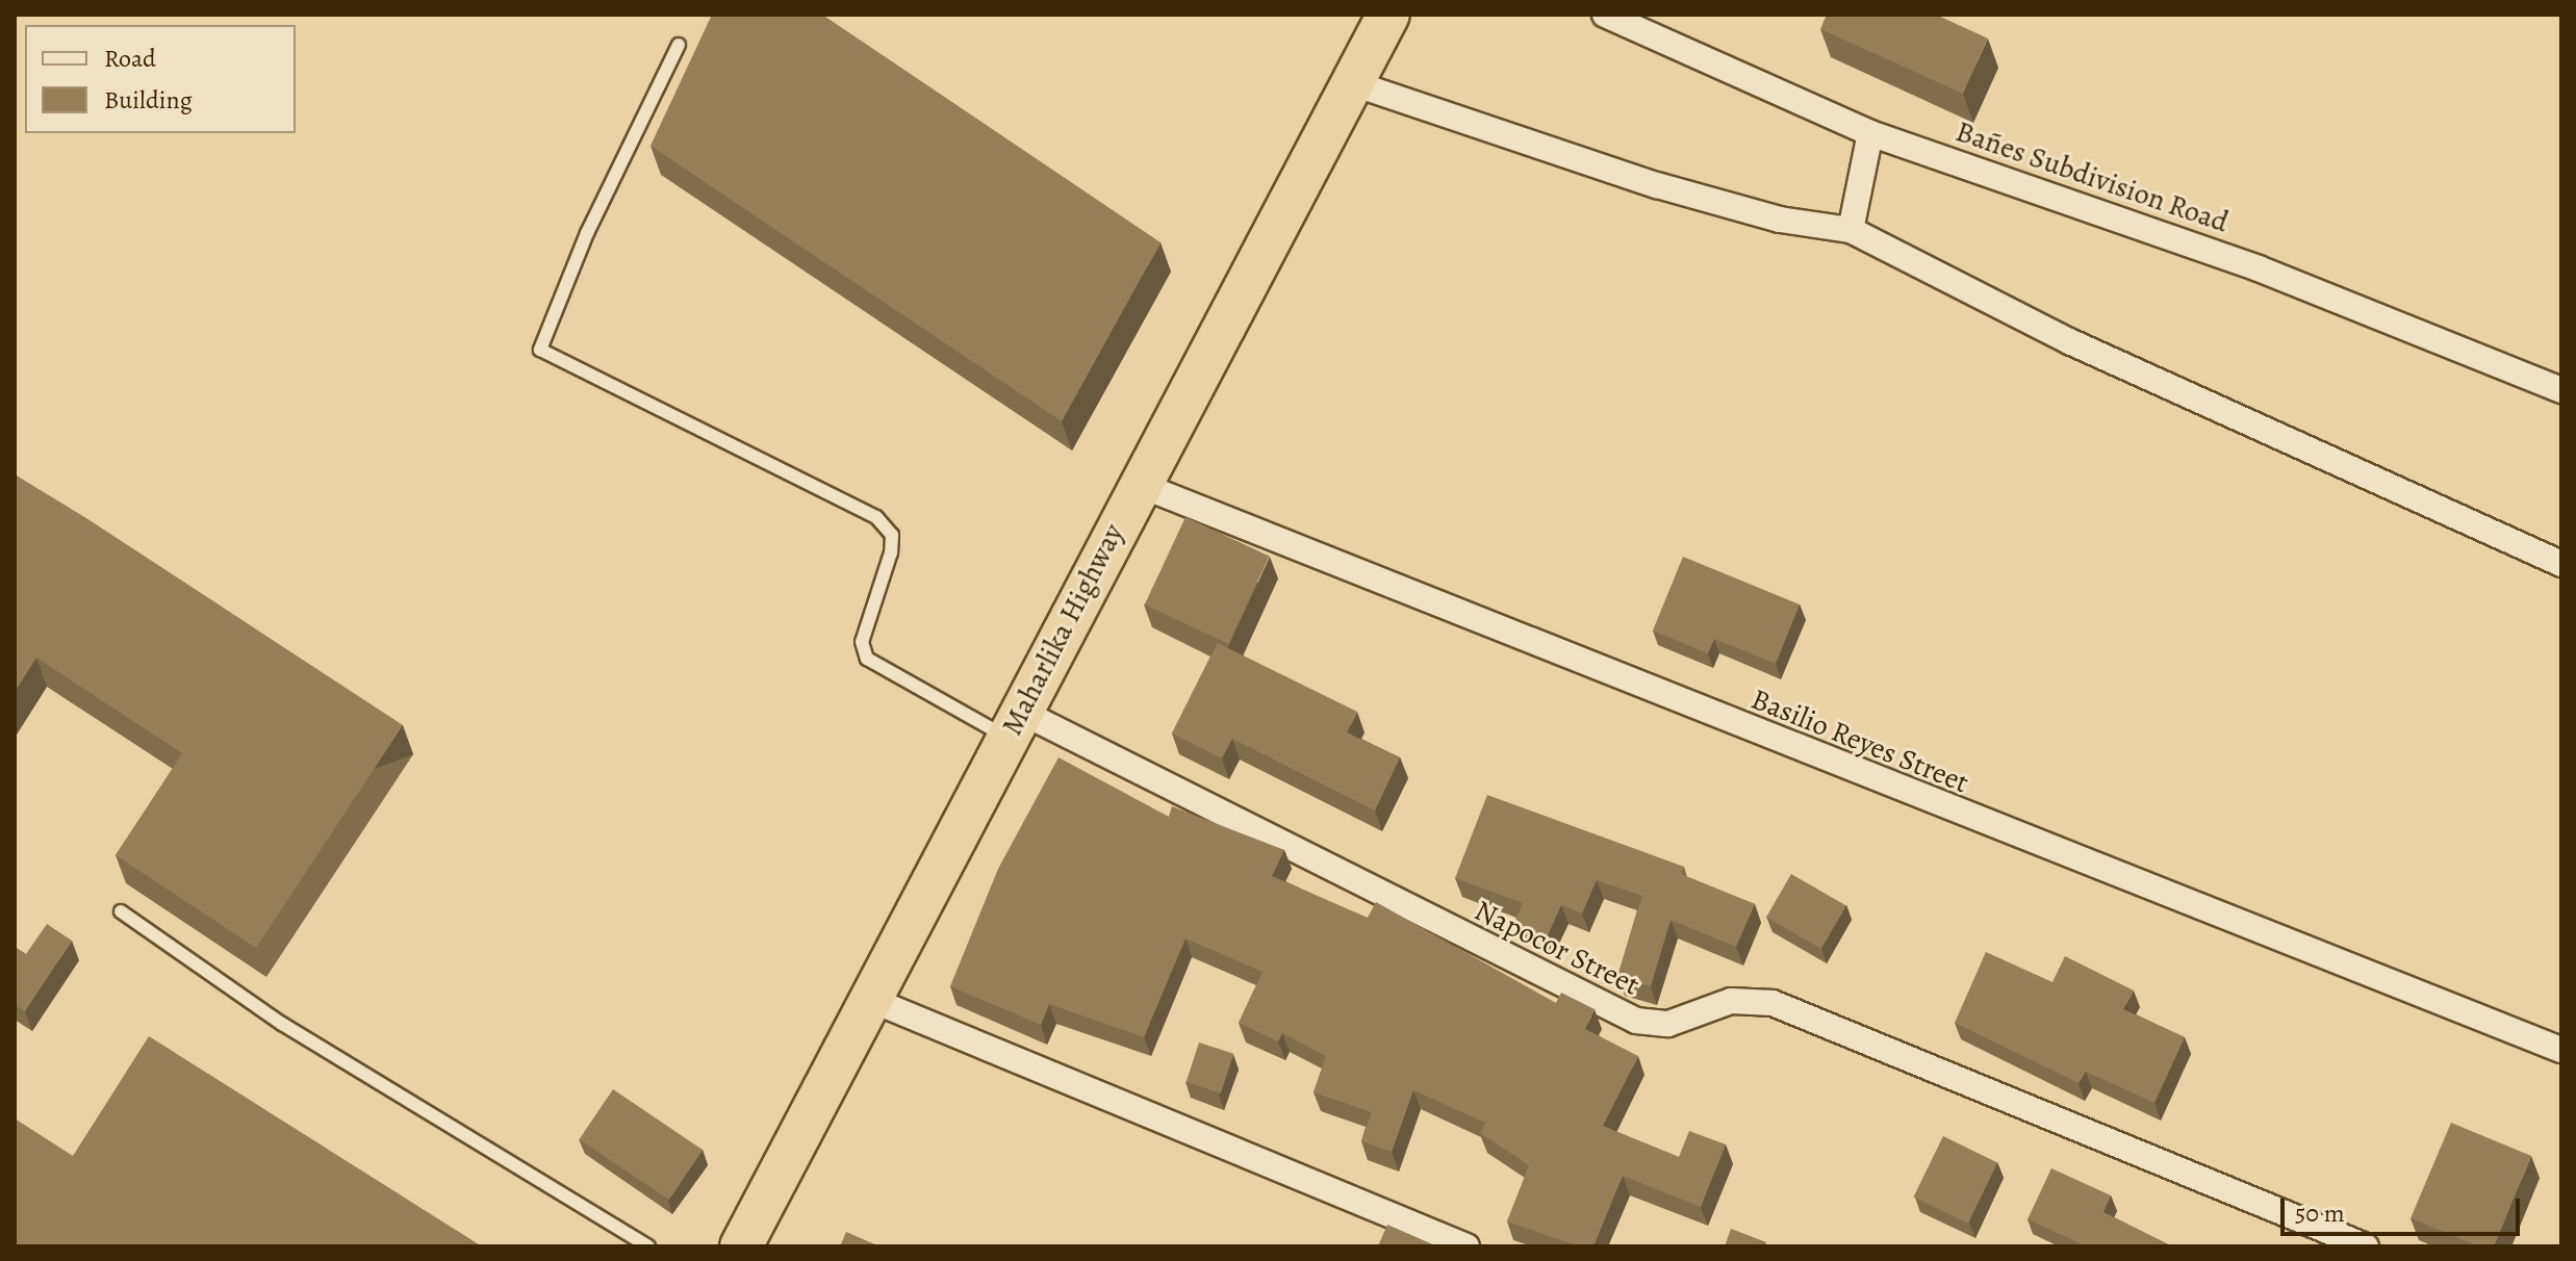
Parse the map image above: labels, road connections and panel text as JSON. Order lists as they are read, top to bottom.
{
  "streets": {
    "highway": ["Maharlika Highway"],
    "street": ["Bañes Subdivision Road", "Basilio Reyes Street", "Napocor Street"]
  },
  "crossings": [
    ["Maharlika Highway", "Basilio Reyes Street"],
    ["Maharlika Highway", "Napocor Street"]
  ],
  "legend": ["Road", "Building"],
  "scale_bar": "50 m"
}
